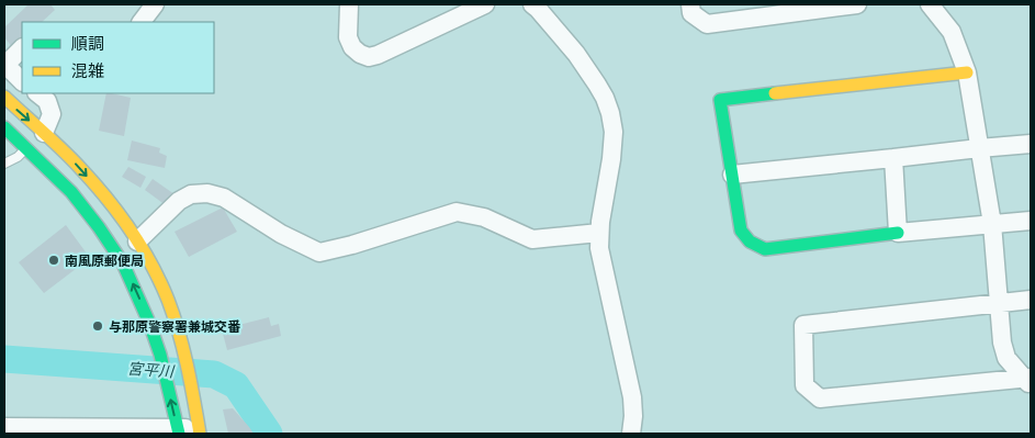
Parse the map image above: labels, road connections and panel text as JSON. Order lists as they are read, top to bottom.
{
  "water": ["宮平川"],
  "places": ["南風原郵便局", "与那原警察署兼城交番"],
  "legend": ["順調", "混雑"]
}
